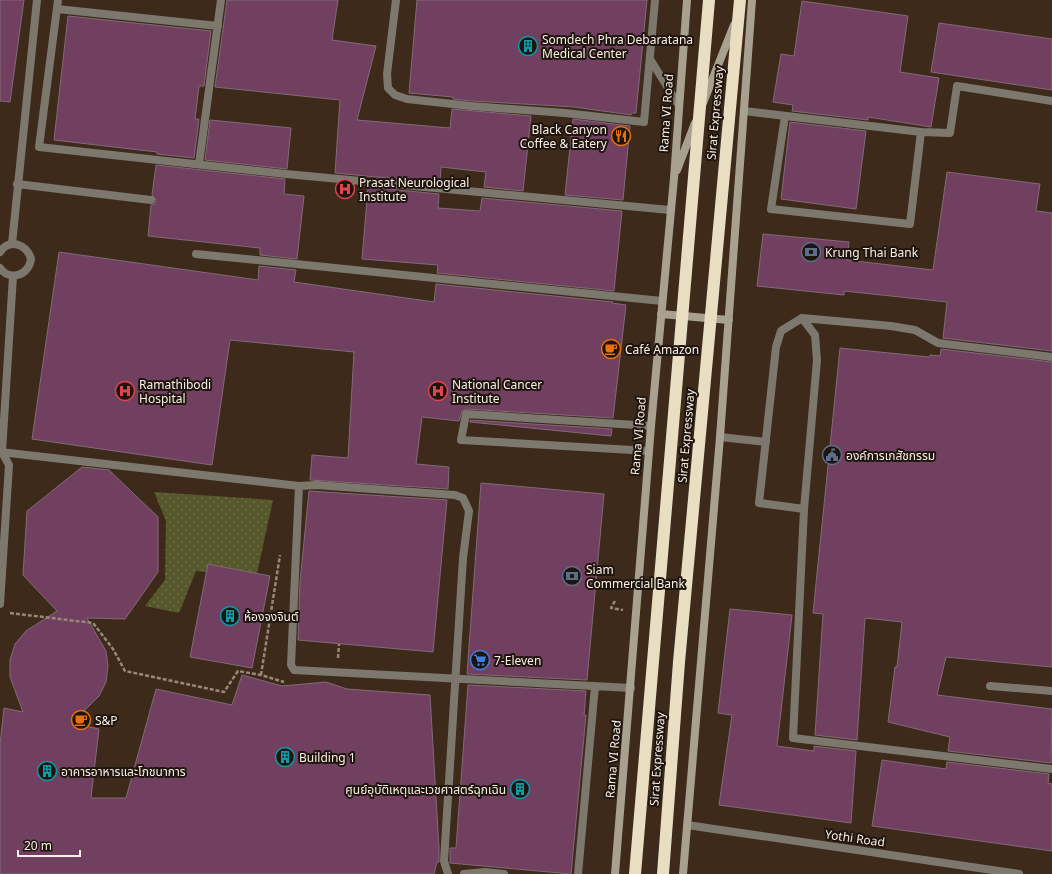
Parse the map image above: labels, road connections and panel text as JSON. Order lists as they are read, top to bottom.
{
  "streets": {
    "highway": ["Sirat Expressway"],
    "main road": ["Rama VI Road"],
    "street": ["Yothi Road"]
  },
  "places": {
    "building": [
      "Somdech Phra Debaratana Medical Center",
      "ห้องจงจินต์",
      "Building 1",
      "อาคารอาหารและโภชนาการ",
      "ศูนย์อุบัติเหตุและเวชศาสตร์ฉุกเฉิน"
    ],
    "restaurant": ["Black Canyon Coffee & Eatery"],
    "hospital": ["Prasat Neurological Institute", "Ramathibodi Hospital", "National Cancer Institute"],
    "bank": ["Krung Thai Bank", "Siam Commercial Bank"],
    "cafe": ["Café Amazon", "S&P"],
    "public building": ["องค์การเภสัชกรรม"],
    "supermarket": ["7-Eleven"]
  },
  "scale_bar": "20 m"
}
